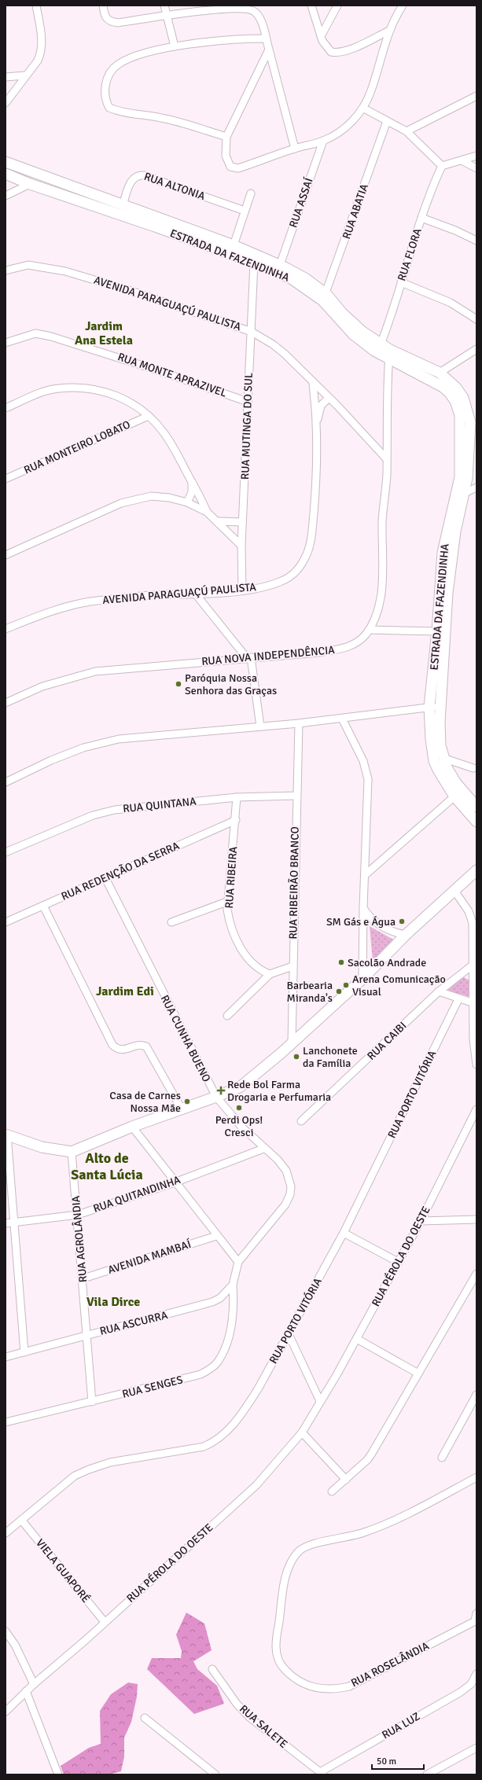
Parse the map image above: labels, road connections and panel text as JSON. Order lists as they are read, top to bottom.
{
  "streets": {
    "main road": ["ESTRADA DA FAZENDINHA"],
    "street": [
      "RUA ALTONIA",
      "RUA ASSAÍ",
      "RUA ABATIA",
      "RUA FLORA",
      "AVENIDA PARAGUAÇÚ PAULISTA",
      "RUA MONTE APRAZIVEL",
      "RUA MUTINGA DO SUL",
      "RUA MONTEIRO LOBATO",
      "RUA NOVA INDEPENDÊNCIA",
      "RUA QUINTANA",
      "RUA REDENÇÃO DA SERRA",
      "RUA RIBEIRA",
      "RUA RIBEIRÃO BRANCO",
      "RUA CUNHA BUENO",
      "RUA CAIBI",
      "RUA PORTO VITÓRIA",
      "RUA QUITANDINHA",
      "RUA AGROLÂNDIA",
      "RUA PÉROLA DO OESTE",
      "AVENIDA MAMBAÍ",
      "RUA ASCURRA",
      "RUA SENGES",
      "VIELA GUAPORÉ",
      "RUA ROSELÂNDIA",
      "RUA LUZ",
      "RUA SALETE"
    ]
  },
  "crossings": [
    ["RUA ALTONIA", "ESTRADA DA FAZENDINHA"],
    ["RUA ASSAÍ", "ESTRADA DA FAZENDINHA"],
    ["RUA ABATIA", "ESTRADA DA FAZENDINHA"],
    ["RUA FLORA", "ESTRADA DA FAZENDINHA"],
    ["ESTRADA DA FAZENDINHA", "RUA MUTINGA DO SUL"],
    ["ESTRADA DA FAZENDINHA", "RUA NOVA INDEPENDÊNCIA"],
    ["AVENIDA PARAGUAÇÚ PAULISTA", "RUA MUTINGA DO SUL"],
    ["RUA MONTE APRAZIVEL", "RUA MUTINGA DO SUL"],
    ["RUA QUINTANA", "RUA RIBEIRA"],
    ["RUA QUINTANA", "RUA RIBEIRÃO BRANCO"],
    ["RUA REDENÇÃO DA SERRA", "RUA RIBEIRA"],
    ["RUA REDENÇÃO DA SERRA", "RUA CUNHA BUENO"],
    ["RUA CUNHA BUENO", "RUA QUITANDINHA"],
    ["RUA CUNHA BUENO", "RUA ASCURRA"],
    ["RUA PORTO VITÓRIA", "VIELA GUAPORÉ"],
    ["RUA QUITANDINHA", "RUA AGROLÂNDIA"],
    ["RUA AGROLÂNDIA", "AVENIDA MAMBAÍ"],
    ["RUA AGROLÂNDIA", "RUA ASCURRA"],
    ["RUA AGROLÂNDIA", "RUA SENGES"],
    ["RUA PÉROLA DO OESTE", "VIELA GUAPORÉ"],
    ["RUA ASCURRA", "RUA SENGES"],
    ["RUA LUZ", "RUA SALETE"]
  ],
  "districts": [
    "Jardim Ana Estela",
    "Jardim Edi",
    "Alto de Santa Lúcia",
    "Vila Dirce"
  ],
  "places": {
    "other": [
      "Paróquia Nossa Senhora das Graças",
      "SM Gás e Água",
      "Sacolão Andrade",
      "Arena Comunicação Visual",
      "Barbearia Miranda's",
      "Lanchonete da Família",
      "Casa de Carnes Nossa Mãe",
      "Perdi Ops! Cresci"
    ],
    "health": ["Rede Bol Farma Drogaria e Perfumaria"]
  },
  "scale_bar": "50 m"
}
